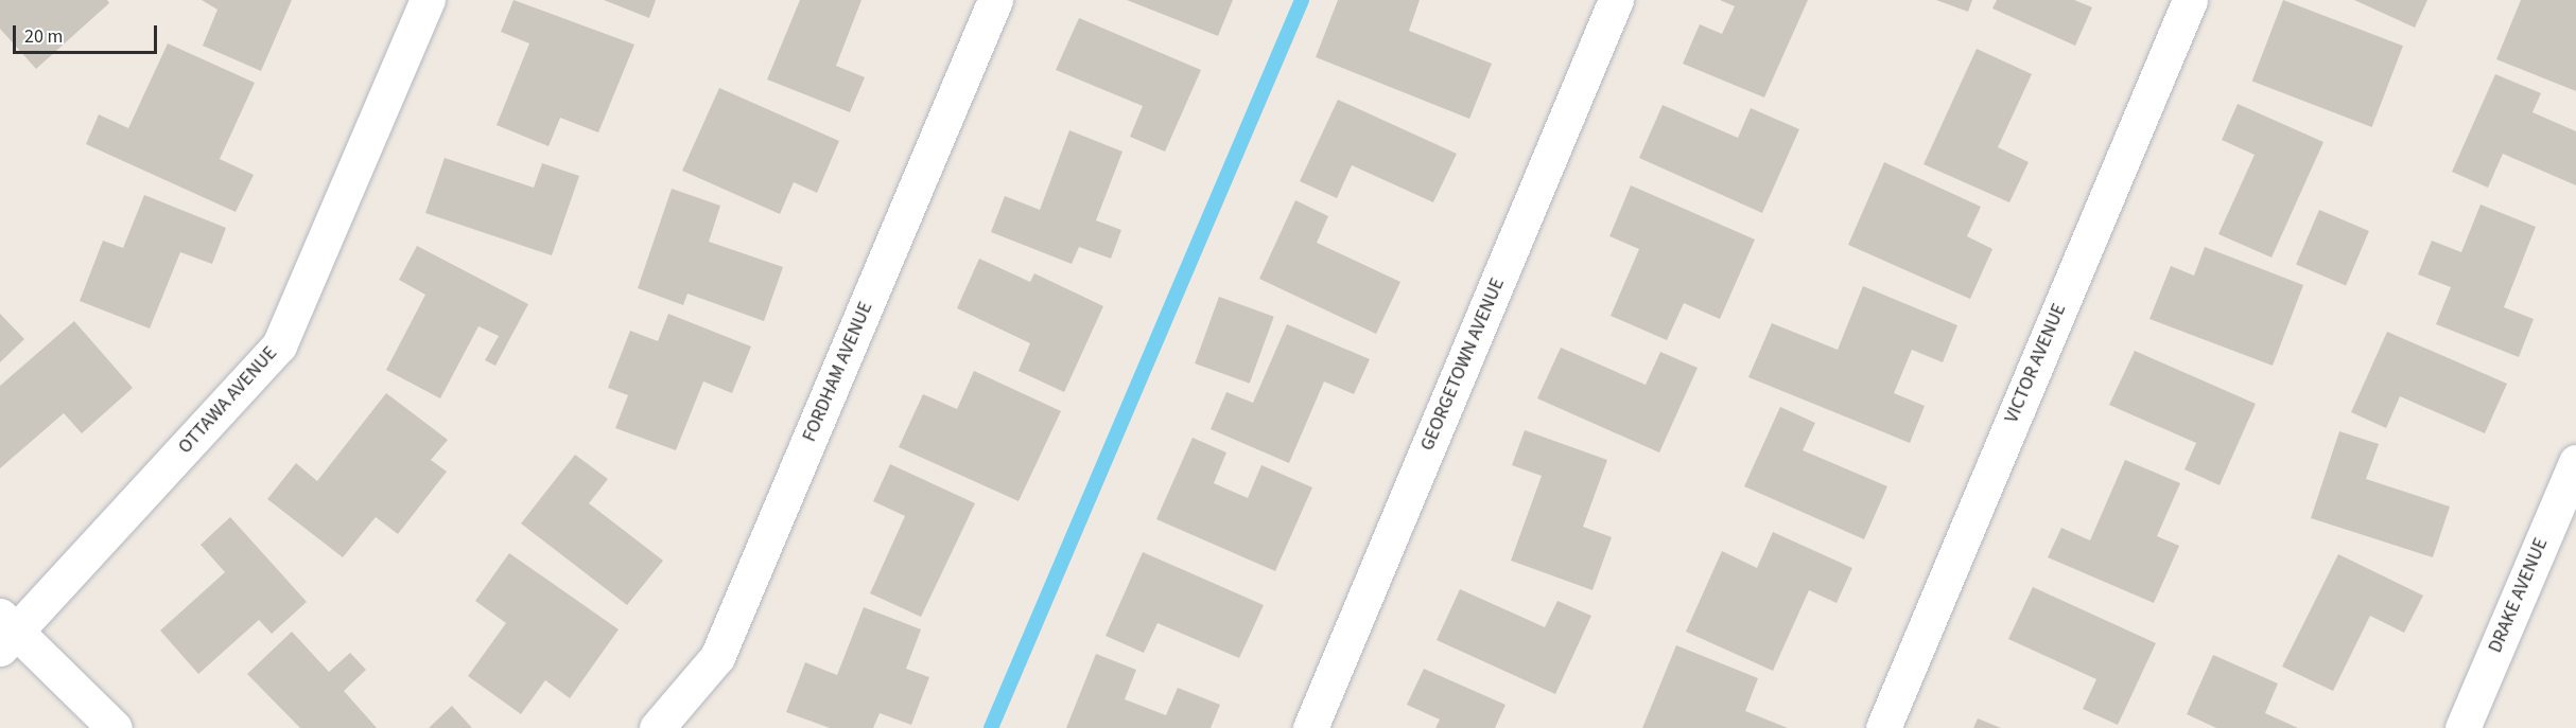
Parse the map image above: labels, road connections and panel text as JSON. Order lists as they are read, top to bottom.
{
  "streets": {
    "street": [
      "VICTOR AVENUE",
      "GEORGETOWN AVENUE",
      "FORDHAM AVENUE",
      "OTTAWA AVENUE",
      "DRAKE AVENUE"
    ]
  },
  "scale_bar": "20 m"
}
